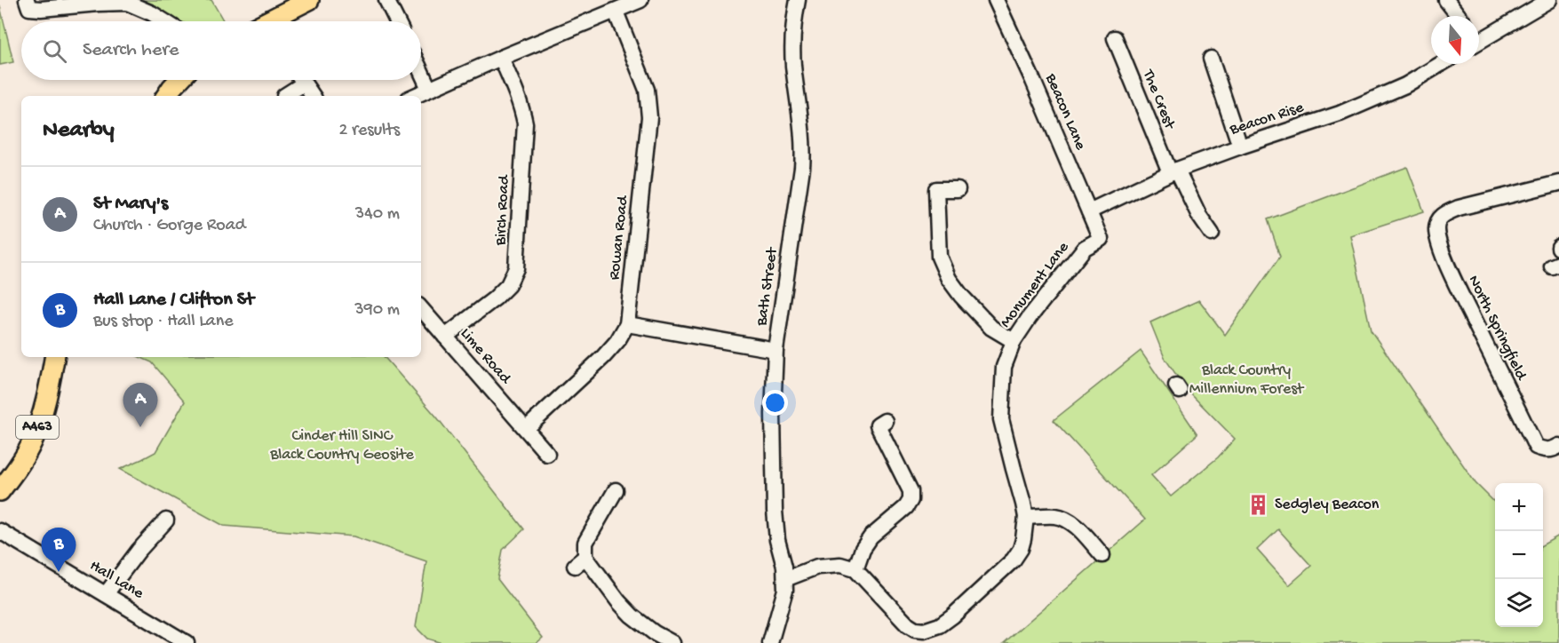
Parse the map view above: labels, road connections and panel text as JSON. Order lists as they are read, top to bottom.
{
  "streets": {
    "main road": ["A463"],
    "street": [
      "The Crest",
      "Beacon Lane",
      "Beacon Rise",
      "Birch Road",
      "Rowan Road",
      "Monument Lane",
      "Bath Street",
      "North Springfield",
      "Lime Road",
      "Hall Lane"
    ]
  },
  "crossings": [
    ["The Crest", "Beacon Rise"],
    ["Beacon Lane", "Beacon Rise"],
    ["Beacon Lane", "Monument Lane"],
    ["Birch Road", "Lime Road"]
  ],
  "parks": ["Black Country Millennium Forest", "Cinder Hill SINC Black Country Geosite"],
  "places": {
    "building": ["Sedgley Beacon"]
  },
  "north": "bottom",
  "page": {
    "search": "Search here",
    "heading": ["Nearby", "2 results"],
    "list": [
      {
        "mark": "A",
        "name": "St Mary's",
        "note": "Church · Gorge Road",
        "value": "340 m"
      },
      {
        "mark": "B",
        "name": "Hall Lane / Clifton St",
        "note": "Bus stop · Hall Lane",
        "value": "390 m"
      }
    ],
    "pins": ["A", "B"],
    "map_buttons": ["+", "−"]
  }
}
